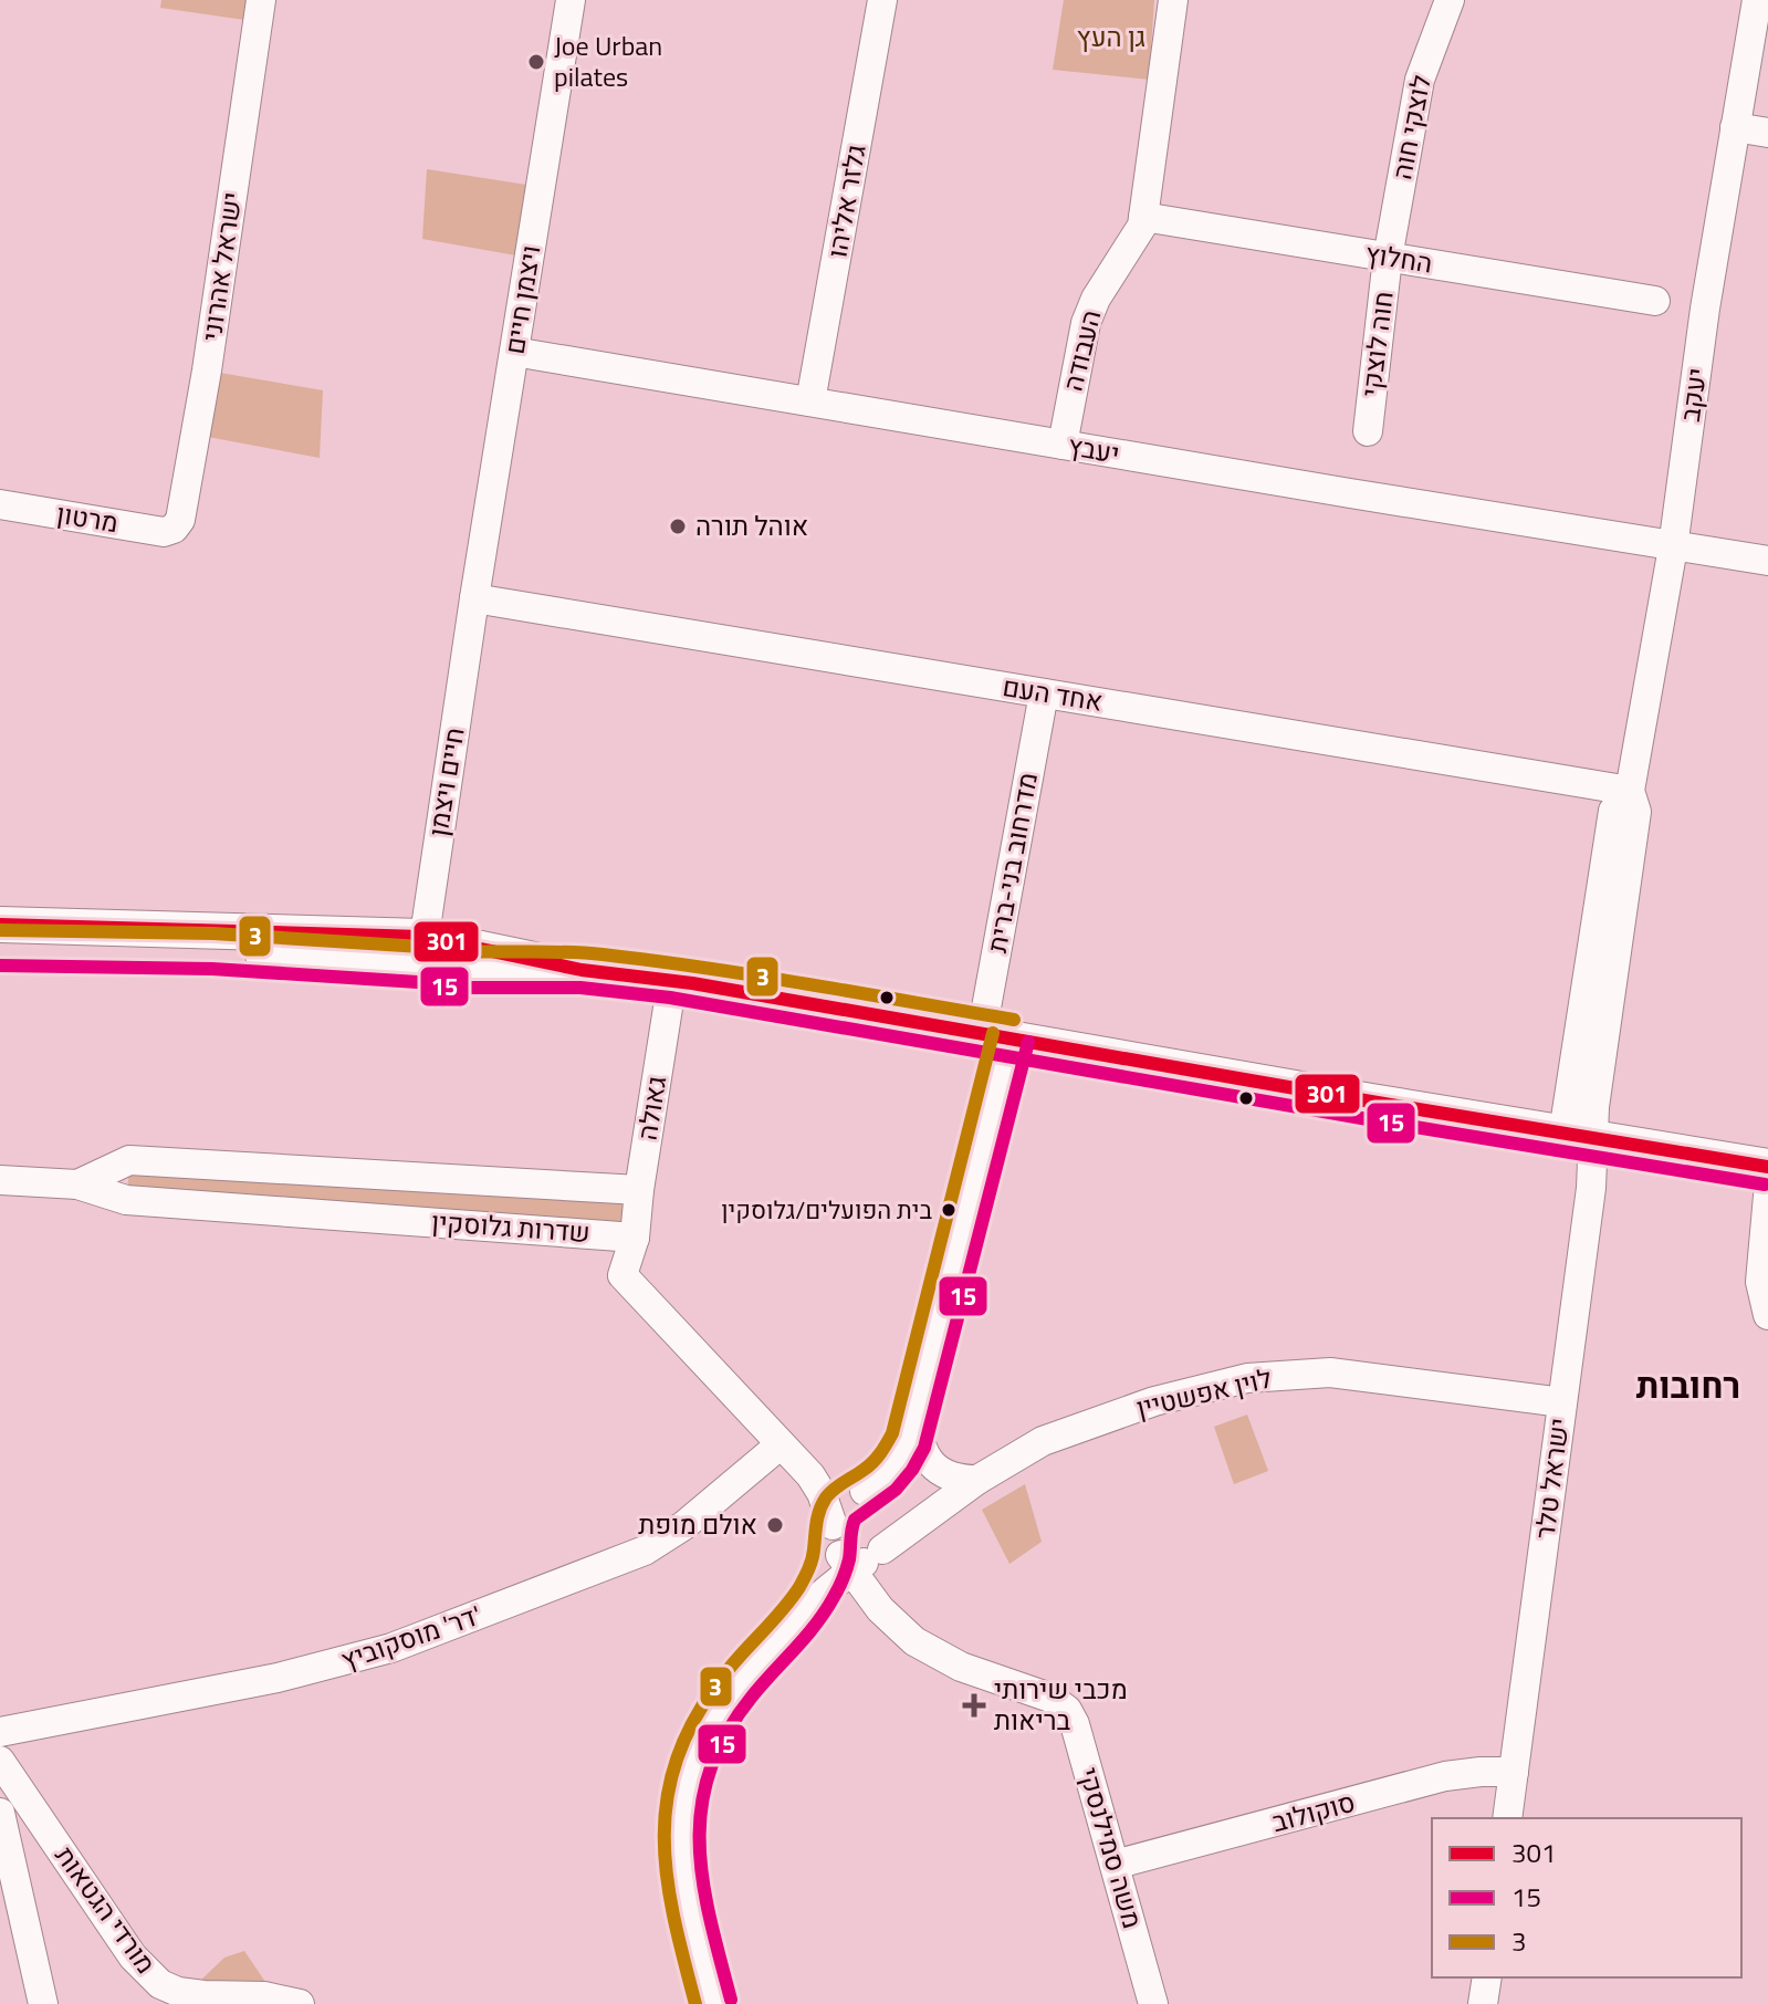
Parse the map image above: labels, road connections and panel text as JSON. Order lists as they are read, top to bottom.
{
  "streets": {
    "street": [
      "לוצקי חוה",
      "גלזר אליהו",
      "החלוץ",
      "ישראל אהרוני",
      "ויצמן חיים",
      "חוה לוצקי",
      "העבודה",
      "יעקב",
      "יעבץ",
      "מרטון",
      "אחד העם",
      "חיים ויצמן",
      "מדרחוב בני-ברית",
      "גאולה",
      "שדרות גלוסקין",
      "לוין אפשטיין",
      "ישראל טלר",
      "דר' מוסקוביץ'",
      "סוקולוב",
      "משה סמילנסקי",
      "מורדי הגטאות"
    ]
  },
  "crossings": [
    ["לוצקי חוה", "החלוץ"],
    ["לוצקי חוה", "חוה לוצקי"],
    ["גלזר אליהו", "יעבץ"],
    ["החלוץ", "חוה לוצקי"],
    ["החלוץ", "העבודה"],
    ["ישראל אהרוני", "מרטון"],
    ["ויצמן חיים", "יעבץ"],
    ["ויצמן חיים", "אחד העם"],
    ["ויצמן חיים", "חיים ויצמן"],
    ["העבודה", "יעבץ"],
    ["יעקב", "יעבץ"],
    ["יעקב", "אחד העם"],
    ["יעקב", "ישראל טלר"],
    ["אחד העם", "חיים ויצמן"],
    ["אחד העם", "מדרחוב בני-ברית"],
    ["מדרחוב בני-ברית", "לוין אפשטיין"],
    ["מדרחוב בני-ברית", "משה סמילנסקי"],
    ["גאולה", "שדרות גלוסקין"],
    ["לוין אפשטיין", "ישראל טלר"],
    ["לוין אפשטיין", "משה סמילנסקי"],
    ["ישראל טלר", "סוקולוב"],
    ["סוקולוב", "משה סמילנסקי"]
  ],
  "districts": ["רחובות"],
  "parks": ["גן העץ"],
  "places": {
    "other": [
      "Joe Urban pilates",
      "אוהל תורה",
      "בית הפועלים/גלוסקין",
      "אולם מופת"
    ],
    "health": ["מכבי שירותי בריאות"]
  },
  "lines": ["transit line 301", "transit line 3", "transit line 15"],
  "legend": ["301", "15", "3"]
}
